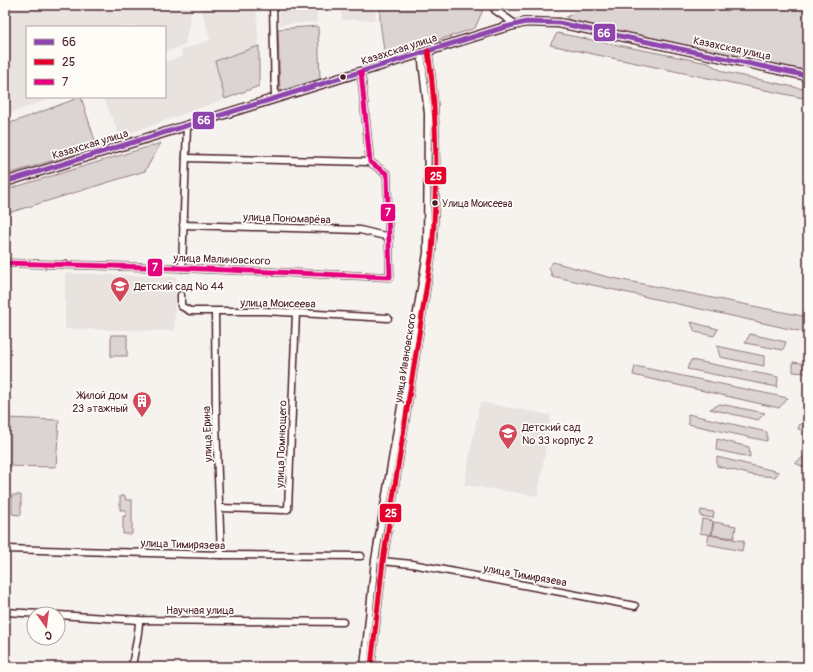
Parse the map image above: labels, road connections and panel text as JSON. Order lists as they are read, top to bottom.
{
  "streets": {
    "main road": ["Казахская улица"],
    "street": [
      "улица Пономарёва",
      "улица Малиновского",
      "улица Моисеева",
      "улица Ивановского",
      "улица Ерина",
      "улица Помнющего",
      "улица Тимирязева",
      "Научная улица"
    ]
  },
  "crossings": [
    ["Казахская улица", "улица Ивановского"],
    ["улица Пономарёва", "улица Малиновского"],
    ["улица Моисеева", "улица Ерина"],
    ["улица Моисеева", "улица Помнющего"],
    ["улица Ивановского", "улица Тимирязева"],
    ["улица Ерина", "улица Помнющего"],
    ["улица Ерина", "улица Тимирязева"]
  ],
  "places": {
    "other": ["Улица Моисеева"],
    "school or university": ["Детский сад № 44", "Детский сад № 33 корпус 2"],
    "building": ["Жилой дом 23 этажный"]
  },
  "lines": ["transit line 66", "transit line 25", "transit line 7"],
  "legend": ["66", "25", "7"],
  "north": "bottom"
}
